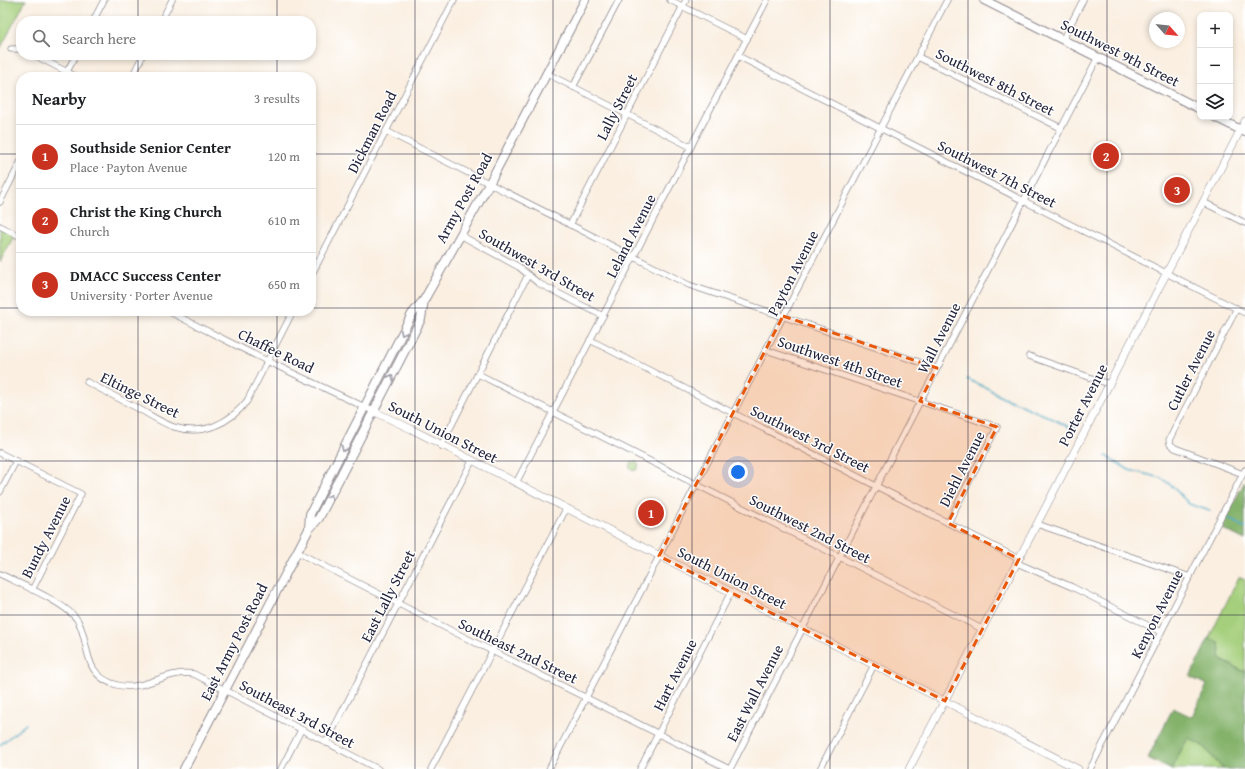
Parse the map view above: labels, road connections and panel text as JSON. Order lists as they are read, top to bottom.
{
  "streets": {
    "main road": ["Southwest 9th Street", "Army Post Road", "East Army Post Road"],
    "street": [
      "Southwest 8th Street",
      "Lally Street",
      "Dickman Road",
      "Southwest 7th Street",
      "Leland Avenue",
      "Southwest 3rd Street",
      "Payton Avenue",
      "Wall Avenue",
      "Chaffee Road",
      "Southwest 4th Street",
      "Cutler Avenue",
      "Eltinge Street",
      "Porter Avenue",
      "South Union Street",
      "Diehl Avenue",
      "Southwest 2nd Street",
      "Bundy Avenue",
      "East Lally Street",
      "Kenyon Avenue",
      "Southeast 2nd Street",
      "Hart Avenue",
      "East Wall Avenue",
      "Southeast 3rd Street"
    ]
  },
  "crossings": [
    ["Southwest 9th Street", "Wall Avenue"],
    ["Southwest 8th Street", "Payton Avenue"],
    ["Southwest 8th Street", "Wall Avenue"],
    ["Southwest 7th Street", "Leland Avenue"],
    ["Southwest 7th Street", "Payton Avenue"],
    ["Southwest 7th Street", "Wall Avenue"],
    ["Southwest 7th Street", "Cutler Avenue"],
    ["Southwest 7th Street", "Porter Avenue"],
    ["Army Post Road", "Southwest 3rd Street"],
    ["Army Post Road", "Chaffee Road"],
    ["Army Post Road", "South Union Street"],
    ["Army Post Road", "East Army Post Road"],
    ["Leland Avenue", "Southwest 3rd Street"],
    ["Leland Avenue", "South Union Street"],
    ["Leland Avenue", "Southwest 2nd Street"],
    ["Southwest 3rd Street", "Payton Avenue"],
    ["Southwest 3rd Street", "Wall Avenue"],
    ["Southwest 3rd Street", "Porter Avenue"],
    ["Southwest 3rd Street", "Diehl Avenue"],
    ["Southwest 3rd Street", "Kenyon Avenue"],
    ["Payton Avenue", "Southwest 4th Street"],
    ["Payton Avenue", "South Union Street"],
    ["Payton Avenue", "Southwest 2nd Street"],
    ["Payton Avenue", "Southeast 2nd Street"],
    ["Wall Avenue", "Southwest 4th Street"],
    ["Wall Avenue", "South Union Street"],
    ["Wall Avenue", "Southwest 2nd Street"],
    ["Wall Avenue", "East Wall Avenue"],
    ["Chaffee Road", "Eltinge Street"],
    ["Chaffee Road", "South Union Street"],
    ["Chaffee Road", "East Army Post Road"],
    ["Southwest 4th Street", "Diehl Avenue"],
    ["Cutler Avenue", "Kenyon Avenue"],
    ["Porter Avenue", "South Union Street"],
    ["Porter Avenue", "Southwest 2nd Street"],
    ["South Union Street", "East Lally Street"],
    ["South Union Street", "East Army Post Road"],
    ["South Union Street", "Hart Avenue"],
    ["South Union Street", "East Wall Avenue"],
    ["Bundy Avenue", "Southeast 3rd Street"],
    ["East Lally Street", "Southeast 2nd Street"],
    ["East Lally Street", "Southeast 3rd Street"],
    ["East Army Post Road", "Southeast 2nd Street"],
    ["East Army Post Road", "Southeast 3rd Street"],
    ["Southeast 2nd Street", "Hart Avenue"],
    ["Southeast 2nd Street", "East Wall Avenue"]
  ],
  "north": "bottom right",
  "page": {
    "map_buttons": ["+", "−"],
    "search": "Search here",
    "heading": ["Nearby", "3 results"],
    "list": [
      {
        "mark": "1",
        "name": "Southside Senior Center",
        "note": "Place · Payton Avenue",
        "value": "120 m"
      },
      {
        "mark": "2",
        "name": "Christ the King Church",
        "note": "Church",
        "value": "610 m"
      },
      {
        "mark": "3",
        "name": "DMACC Success Center",
        "note": "University · Porter Avenue",
        "value": "650 m"
      }
    ],
    "pins": ["2", "3", "1"]
  }
}
